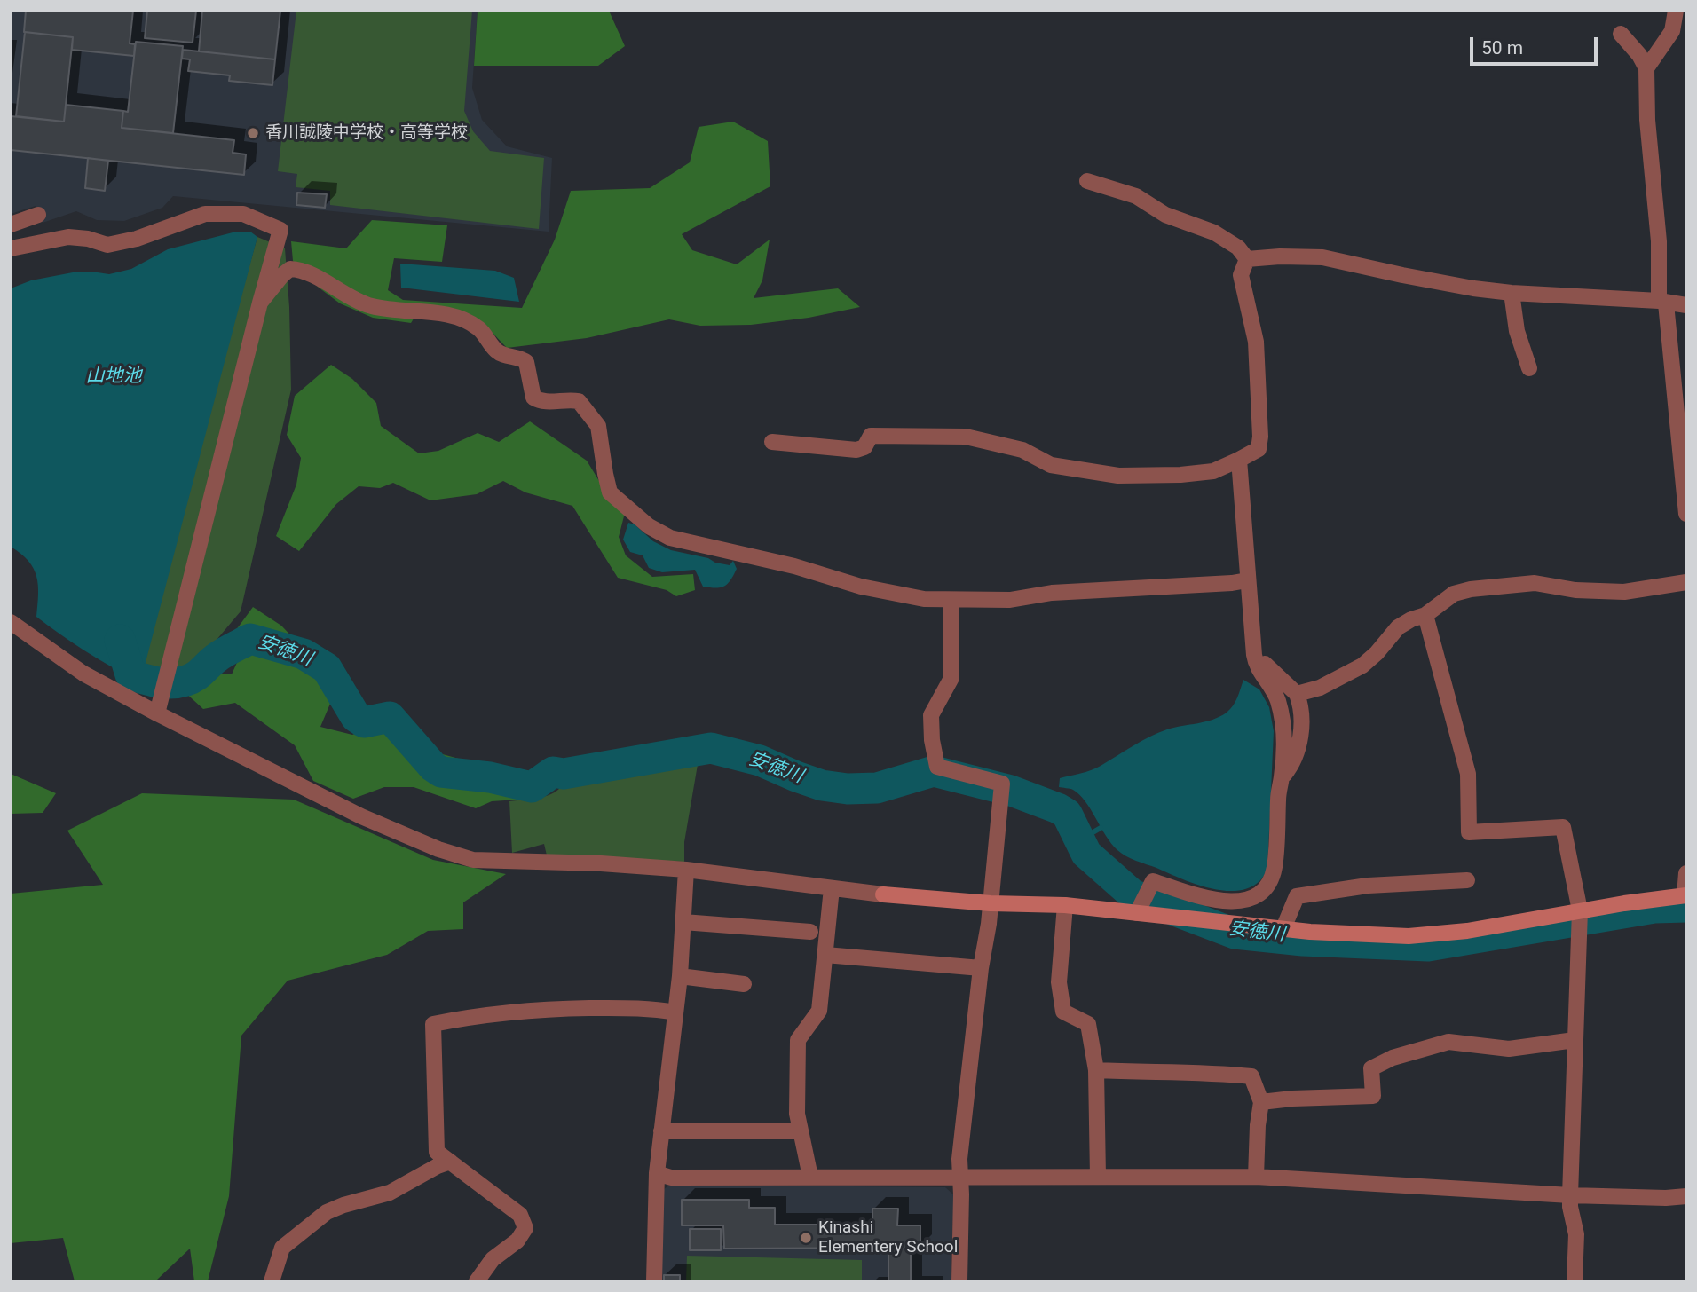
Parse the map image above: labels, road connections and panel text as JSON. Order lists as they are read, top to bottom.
{
  "water": ["山地池", "安徳川"],
  "places": ["香川誠陵中学校・高等学校", "Kinashi Elementery School"],
  "scale_bar": "50 m"
}
